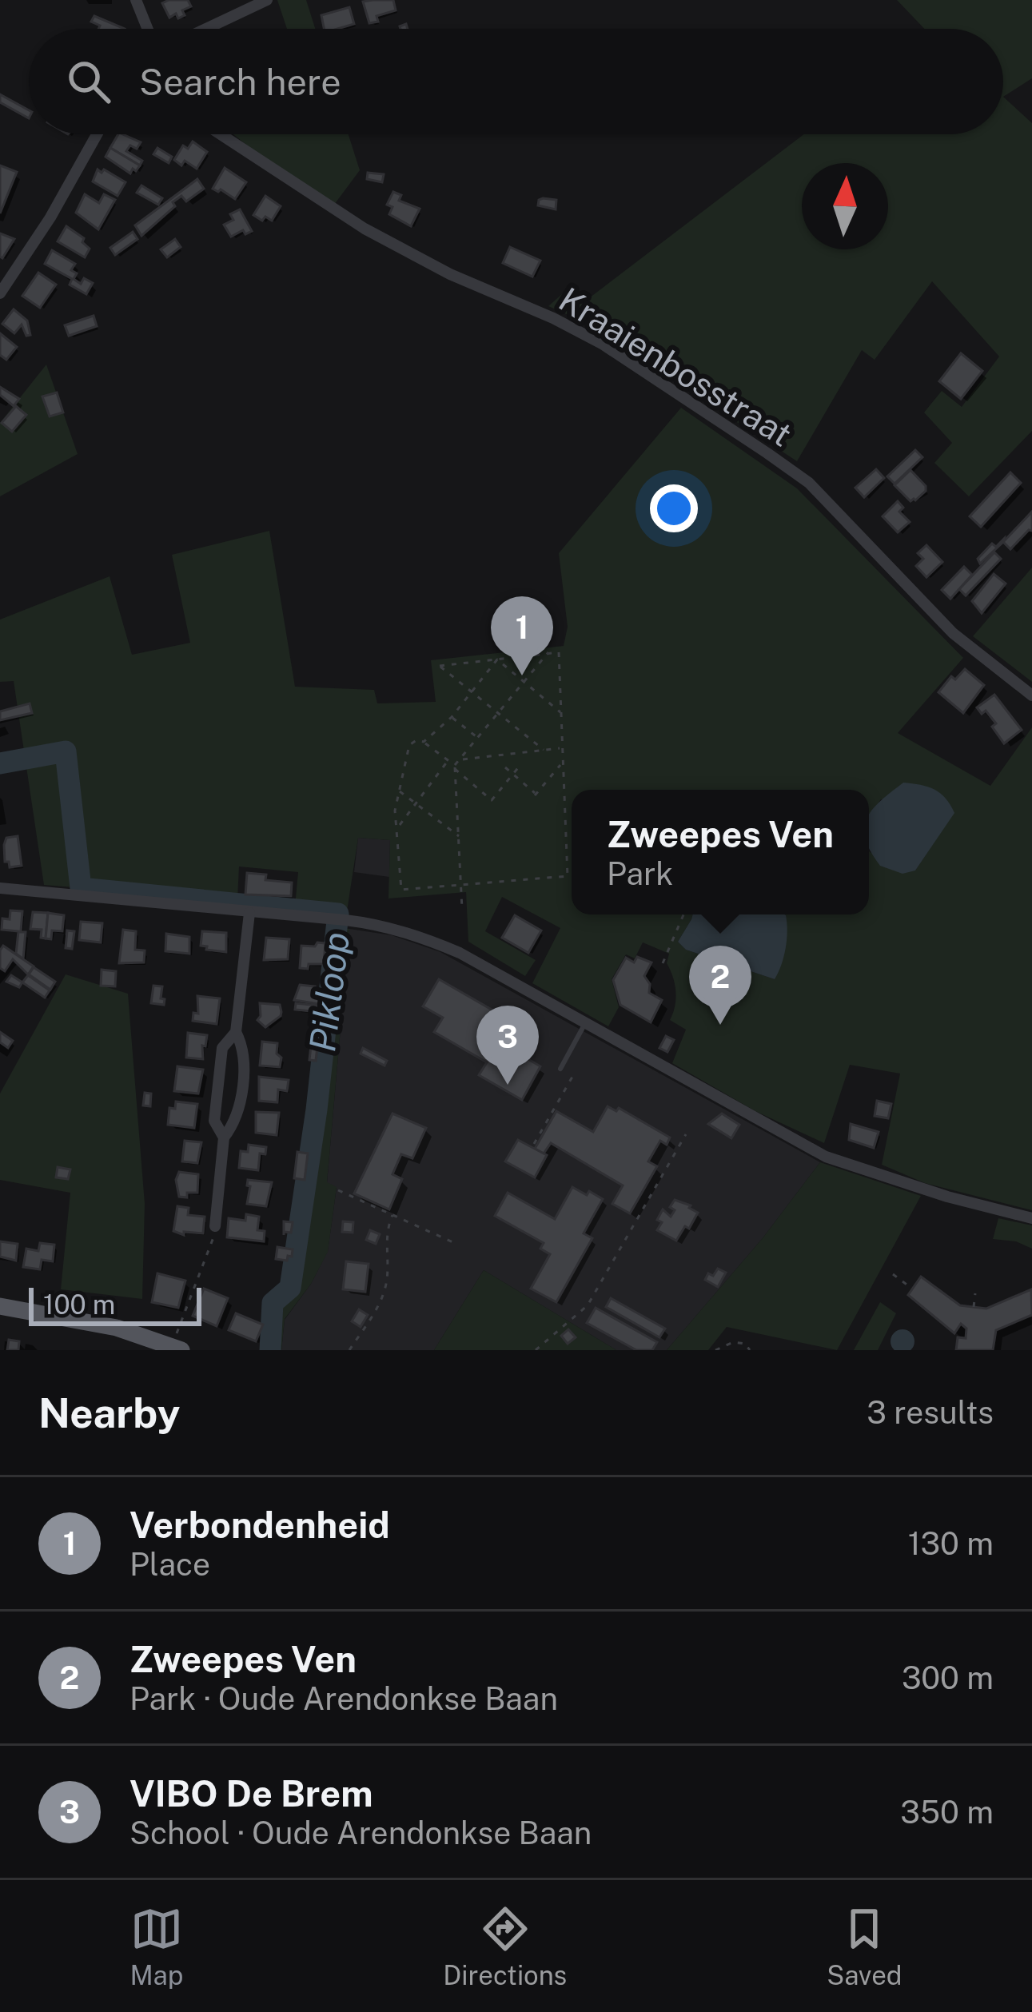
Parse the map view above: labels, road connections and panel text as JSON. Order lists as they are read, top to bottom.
{
  "streets": {
    "street": ["Kraaienbosstraat"]
  },
  "water": ["Pikloop"],
  "scale_bar": "100 m",
  "north": "top",
  "page": {
    "search": "Search here",
    "pins": ["1", "2", "3"],
    "popup": ["Zweepes Ven", "Park"],
    "scale": "100 m",
    "heading": ["Nearby", "3 results"],
    "list": [
      {
        "mark": "1",
        "name": "Verbondenheid",
        "note": "Place",
        "value": "130 m"
      },
      {
        "mark": "2",
        "name": "Zweepes Ven",
        "note": "Park · Oude Arendonkse Baan",
        "value": "300 m"
      },
      {
        "mark": "3",
        "name": "VIBO De Brem",
        "note": "School · Oude Arendonkse Baan",
        "value": "350 m"
      }
    ],
    "nav": ["Map", "Directions", "Saved"]
  }
}
